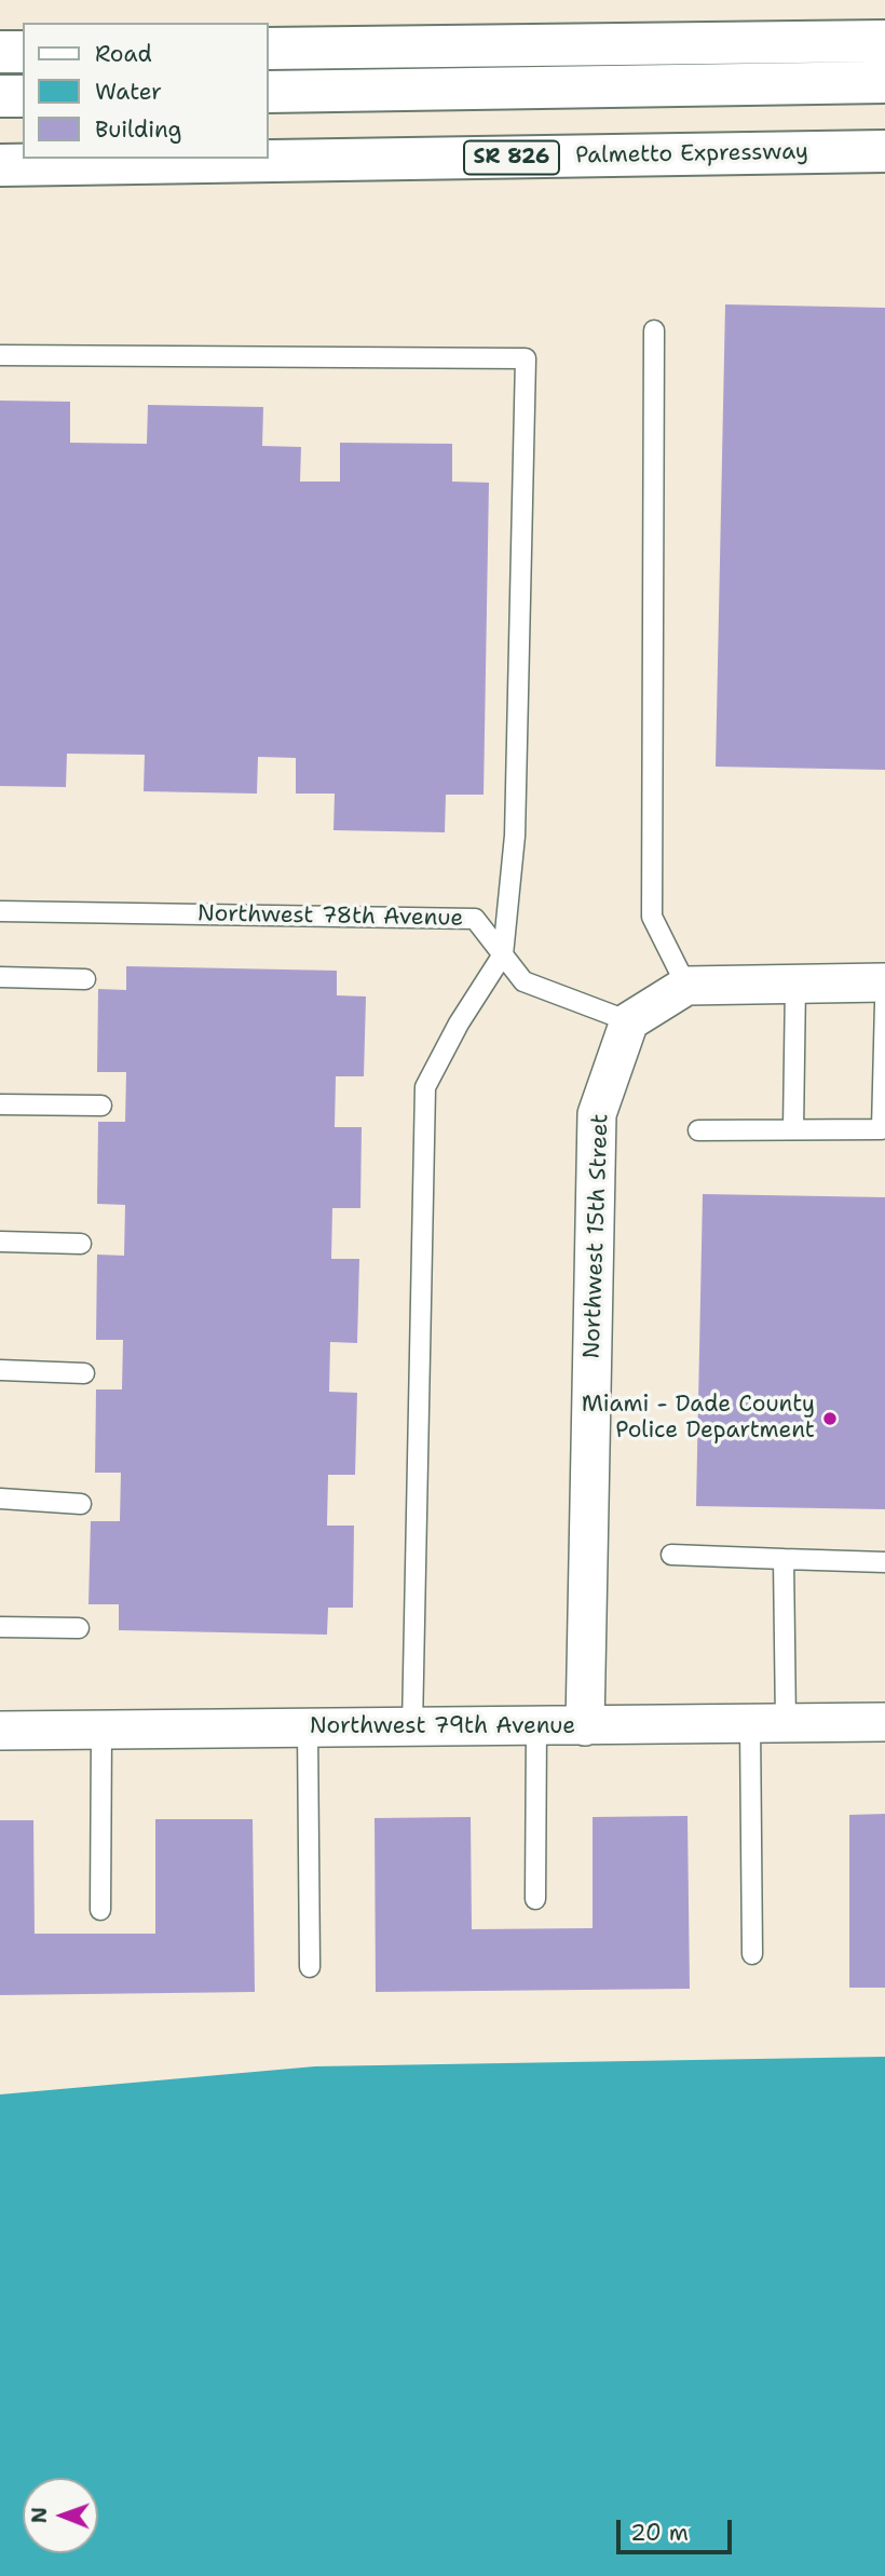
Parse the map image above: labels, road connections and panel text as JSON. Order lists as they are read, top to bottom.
{
  "streets": {
    "highway": ["Palmetto Expressway", "SR 826"],
    "street": ["Northwest 15th Street", "Northwest 79th Avenue"],
    "lane": ["Northwest 78th Avenue"]
  },
  "crossings": [
    ["Northwest 78th Avenue", "Northwest 15th Street"],
    ["Northwest 15th Street", "Northwest 79th Avenue"]
  ],
  "places": ["Miami - Dade County Police Department"],
  "legend": ["Road", "Water", "Building"],
  "scale_bar": "20 m",
  "north": "left"
}
